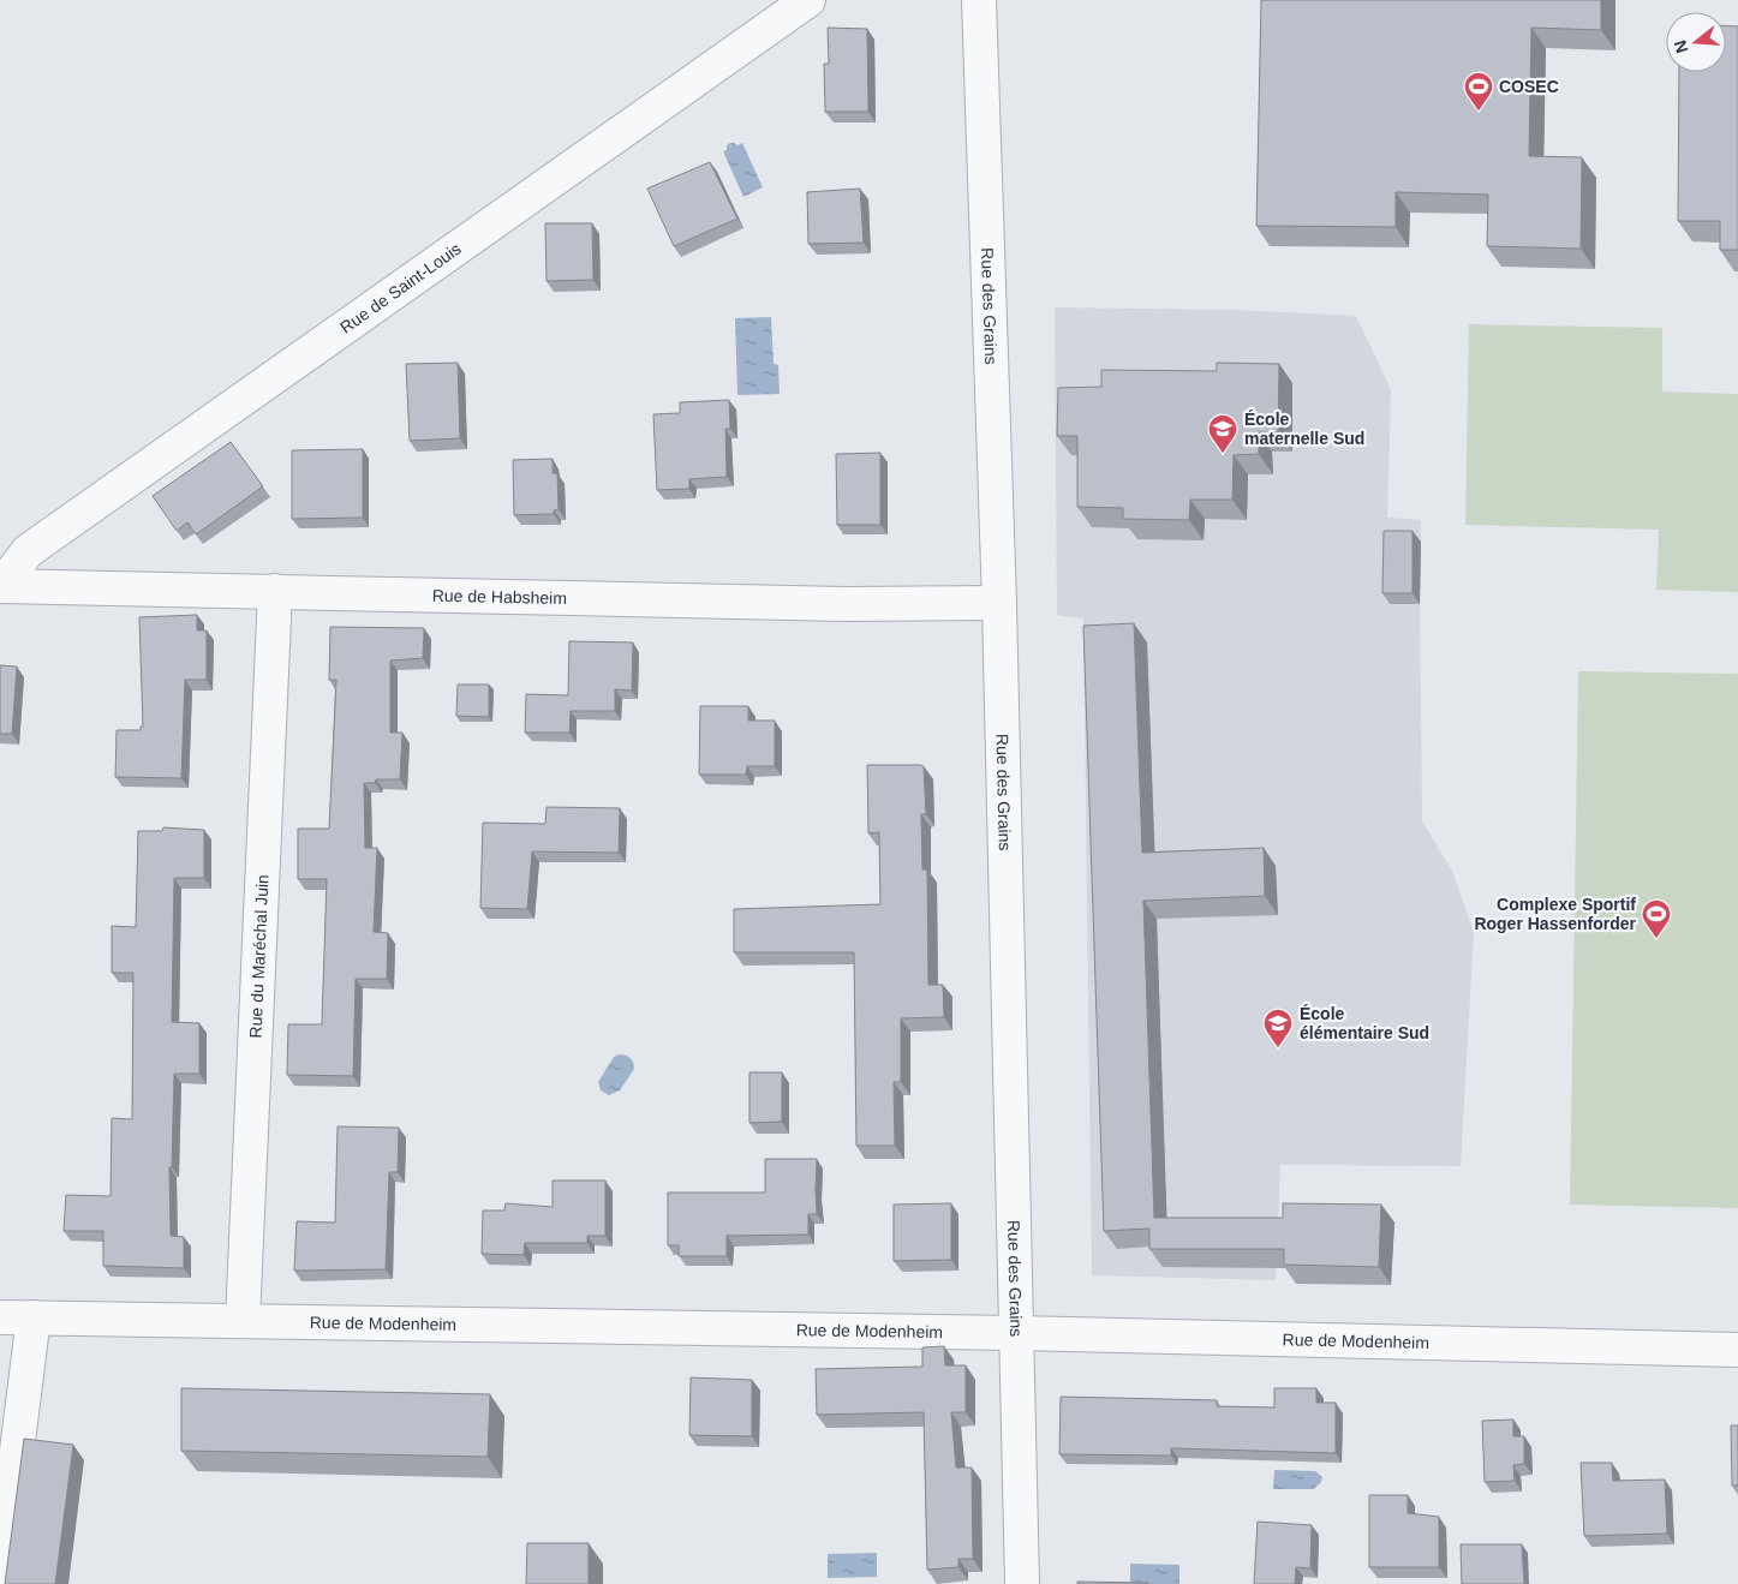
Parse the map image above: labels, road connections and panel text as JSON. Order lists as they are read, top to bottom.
{
  "streets": {
    "street": [
      "Rue de Saint-Louis",
      "Rue des Grains",
      "Rue de Habsheim",
      "Rue du Maréchal Juin",
      "Rue de Modenheim"
    ]
  },
  "crossings": [
    ["Rue de Saint-Louis", "Rue de Habsheim"],
    ["Rue des Grains", "Rue de Habsheim"],
    ["Rue des Grains", "Rue de Modenheim"],
    ["Rue de Habsheim", "Rue du Maréchal Juin"],
    ["Rue du Maréchal Juin", "Rue de Modenheim"]
  ],
  "places": {
    "sports": ["COSEC", "Complexe Sportif Roger Hassenforder"],
    "school or university": ["École maternelle Sud", "École élémentaire Sud"]
  },
  "north": "left"
}
